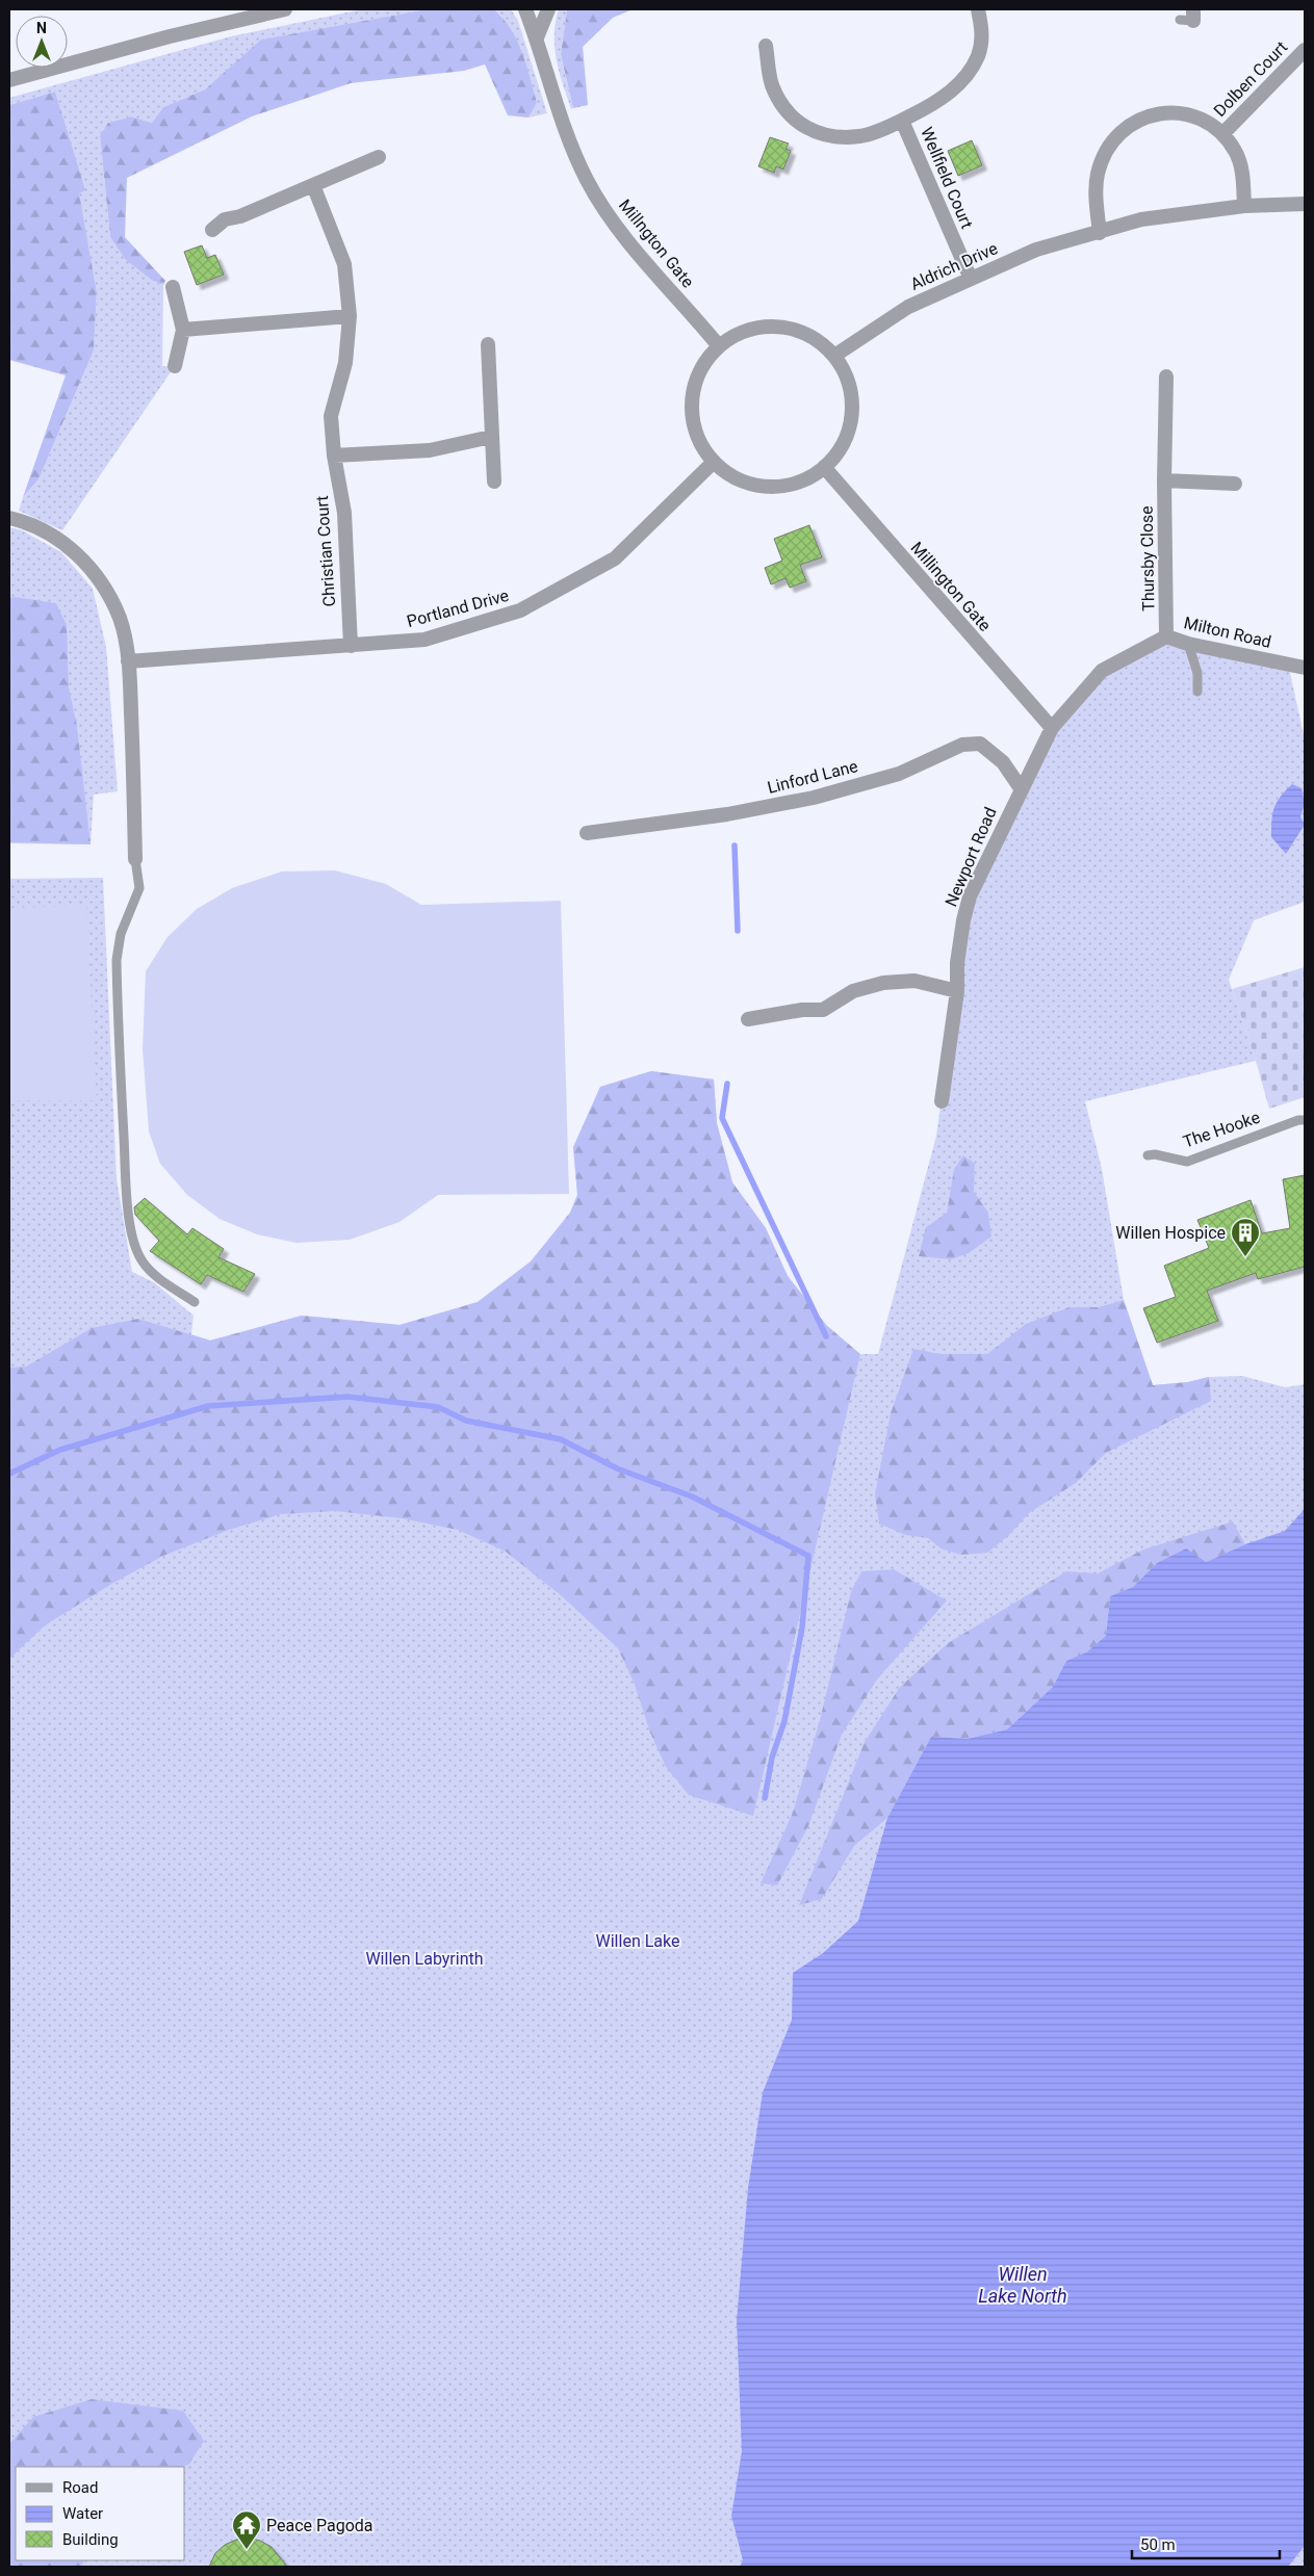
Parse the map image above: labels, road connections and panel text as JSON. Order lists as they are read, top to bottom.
{
  "streets": {
    "street": [
      "Dolben Court",
      "Wellfield Court",
      "Millngton Gate",
      "Aldrich Drive",
      "Christian Court",
      "Thursby Close",
      "Millington Gate",
      "Portland Drive",
      "Milton Road",
      "Linford Lane",
      "Newport Road"
    ],
    "lane": ["The Hooke"]
  },
  "crossings": [
    ["Wellfield Court", "Aldrich Drive"],
    ["Millngton Gate", "Aldrich Drive"],
    ["Millngton Gate", "Millington Gate"],
    ["Millngton Gate", "Portland Drive"],
    ["Aldrich Drive", "Millington Gate"],
    ["Aldrich Drive", "Portland Drive"],
    ["Christian Court", "Portland Drive"],
    ["Thursby Close", "Milton Road"],
    ["Millington Gate", "Portland Drive"],
    ["Millington Gate", "Milton Road"],
    ["Millington Gate", "Newport Road"],
    ["Milton Road", "Newport Road"],
    ["Linford Lane", "Newport Road"]
  ],
  "water": ["Willen Lake North"],
  "parks": ["Willen Lake", "Willen Labyrinth"],
  "places": {
    "building": ["Willen Hospice"],
    "temple": ["Peace Pagoda"]
  },
  "legend": ["Road", "Water", "Building"],
  "scale_bar": "50 m",
  "north": "top"
}
